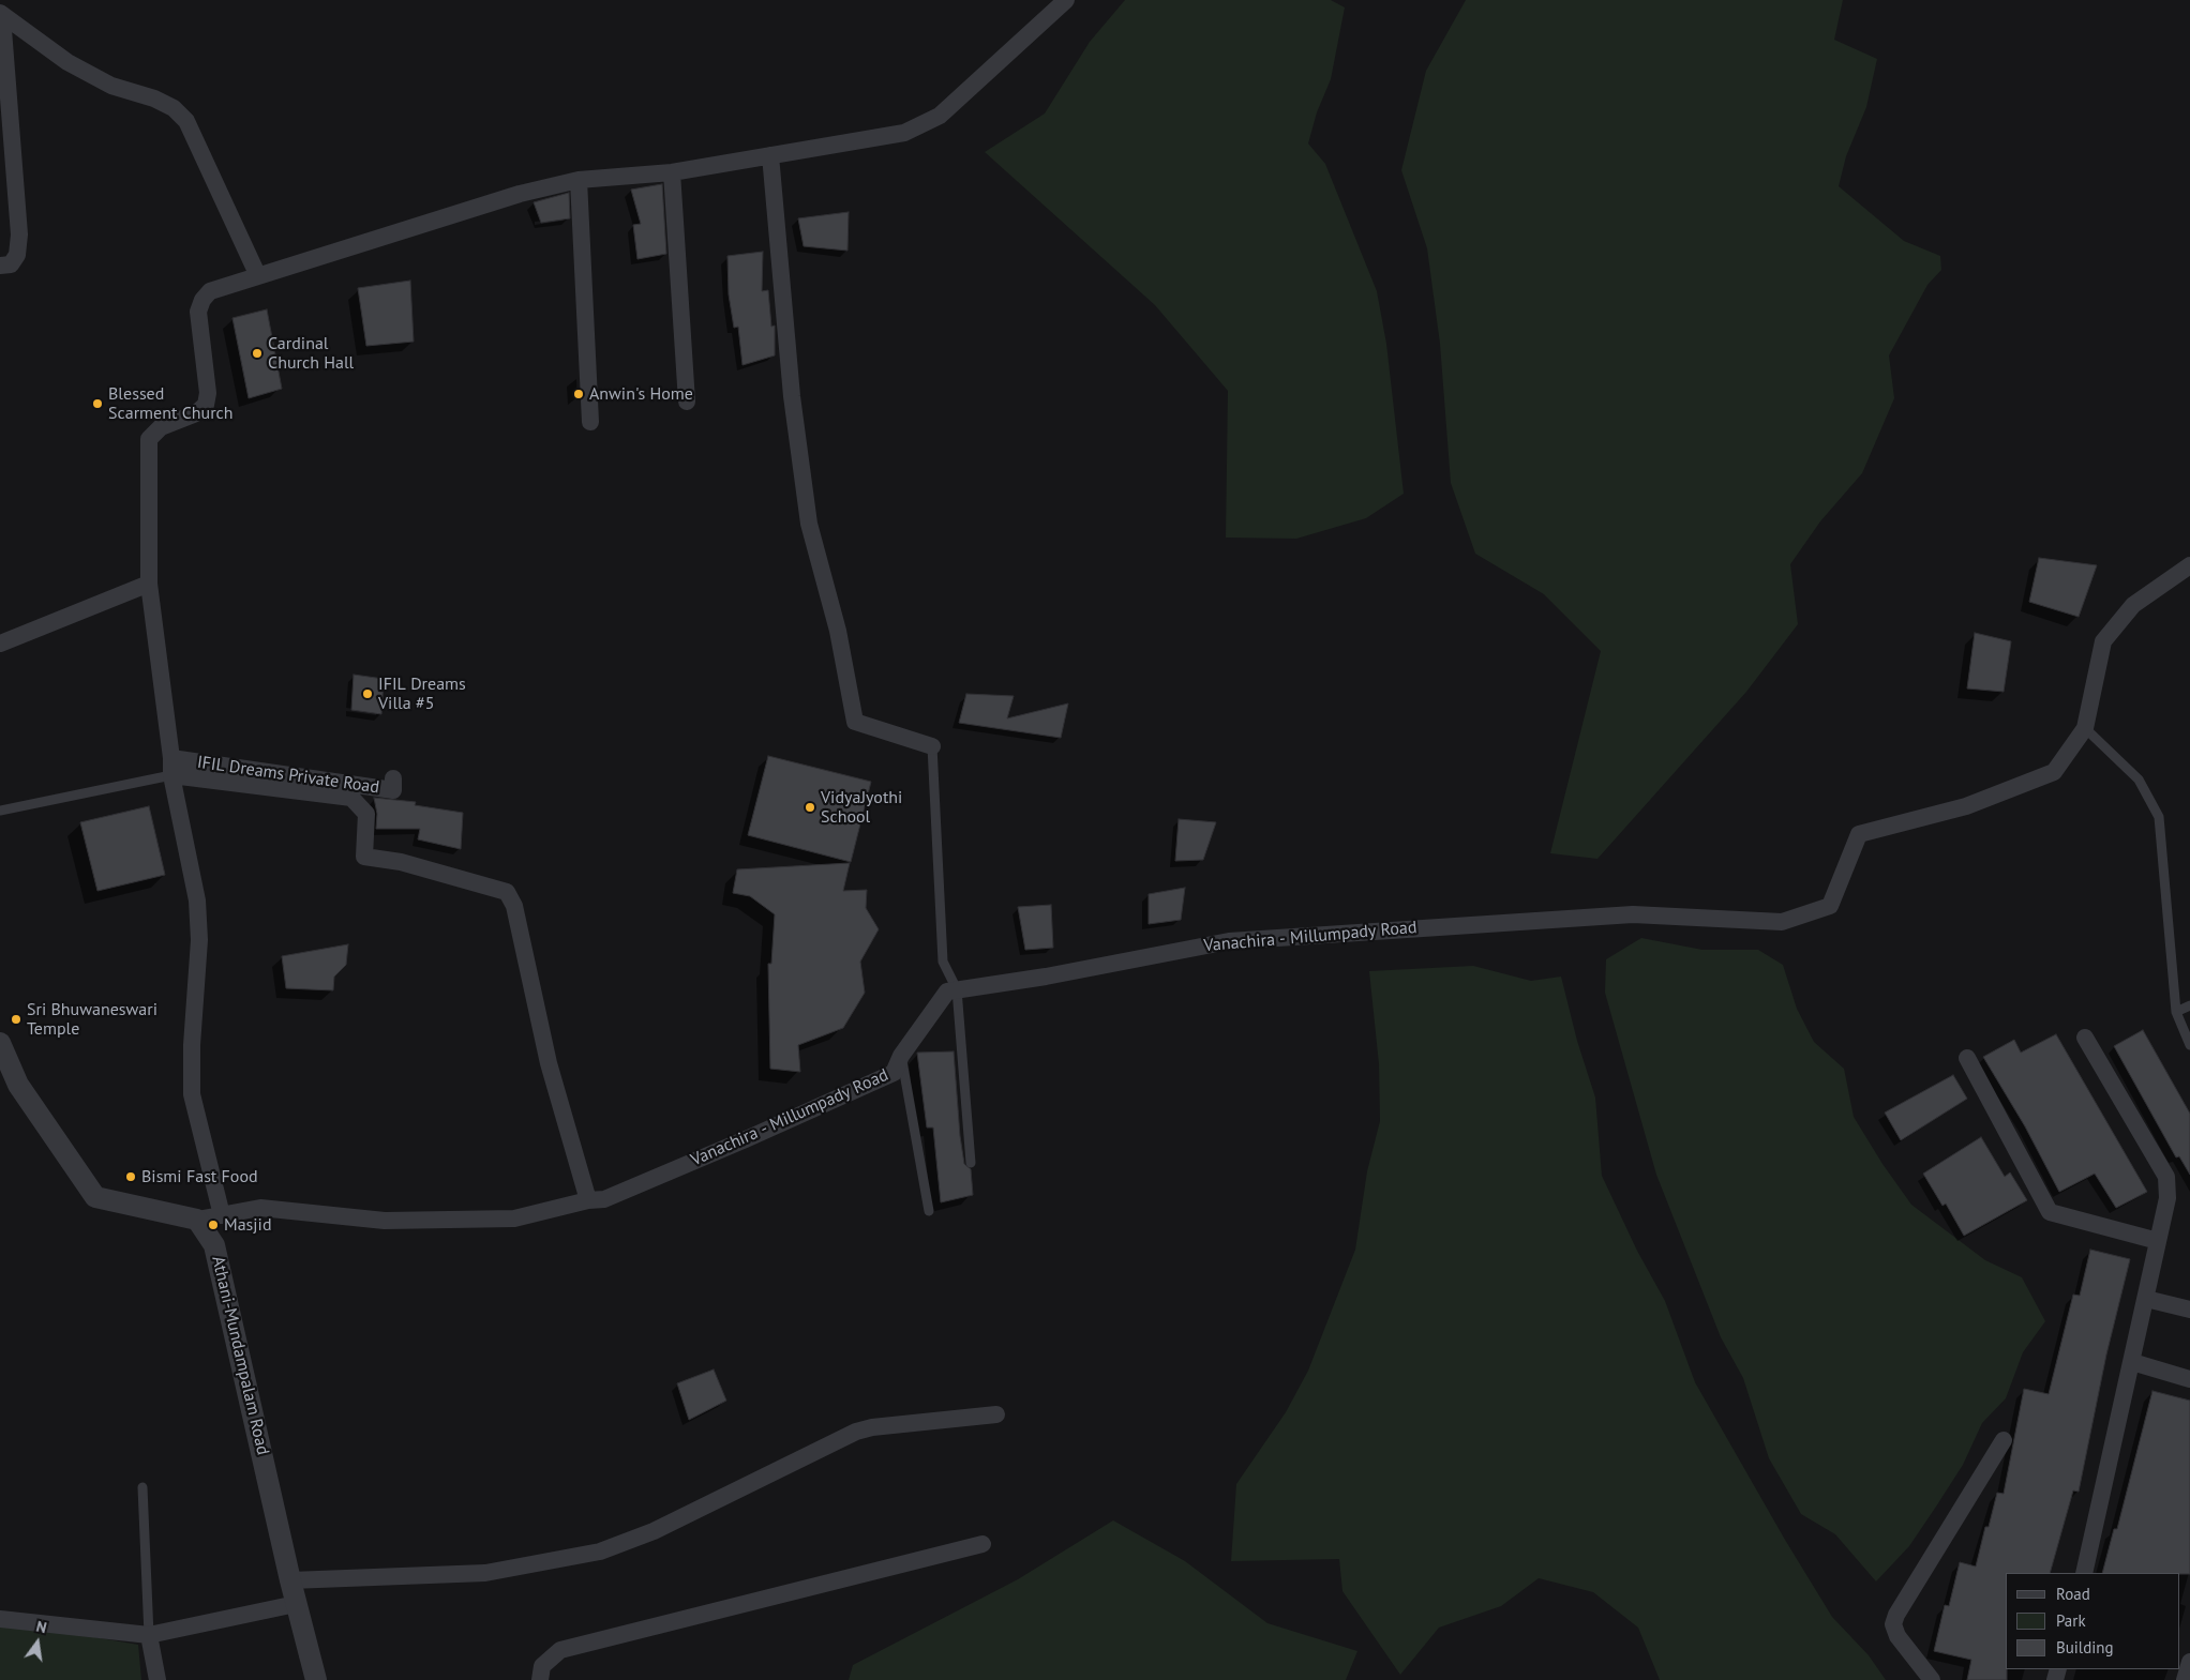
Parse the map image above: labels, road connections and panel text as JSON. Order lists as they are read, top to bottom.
{
  "streets": {
    "street": ["IFIL Dreams Private Road", "Vanachira - Millumpady Road", "Athani-Mundampalam Road"]
  },
  "crossings": [
    ["Vanachira - Millumpady Road", "Athani-Mundampalam Road"]
  ],
  "places": [
    "Cardinal Church Hall",
    "Anwin's Home",
    "Blessed Scarment Church",
    "IFIL Dreams Villa #5",
    "VidyaJyothi School",
    "Sri Bhuwaneswari Temple",
    "Bismi Fast Food",
    "Masjid"
  ],
  "legend": ["Road", "Park", "Building"],
  "north": "top"
}
